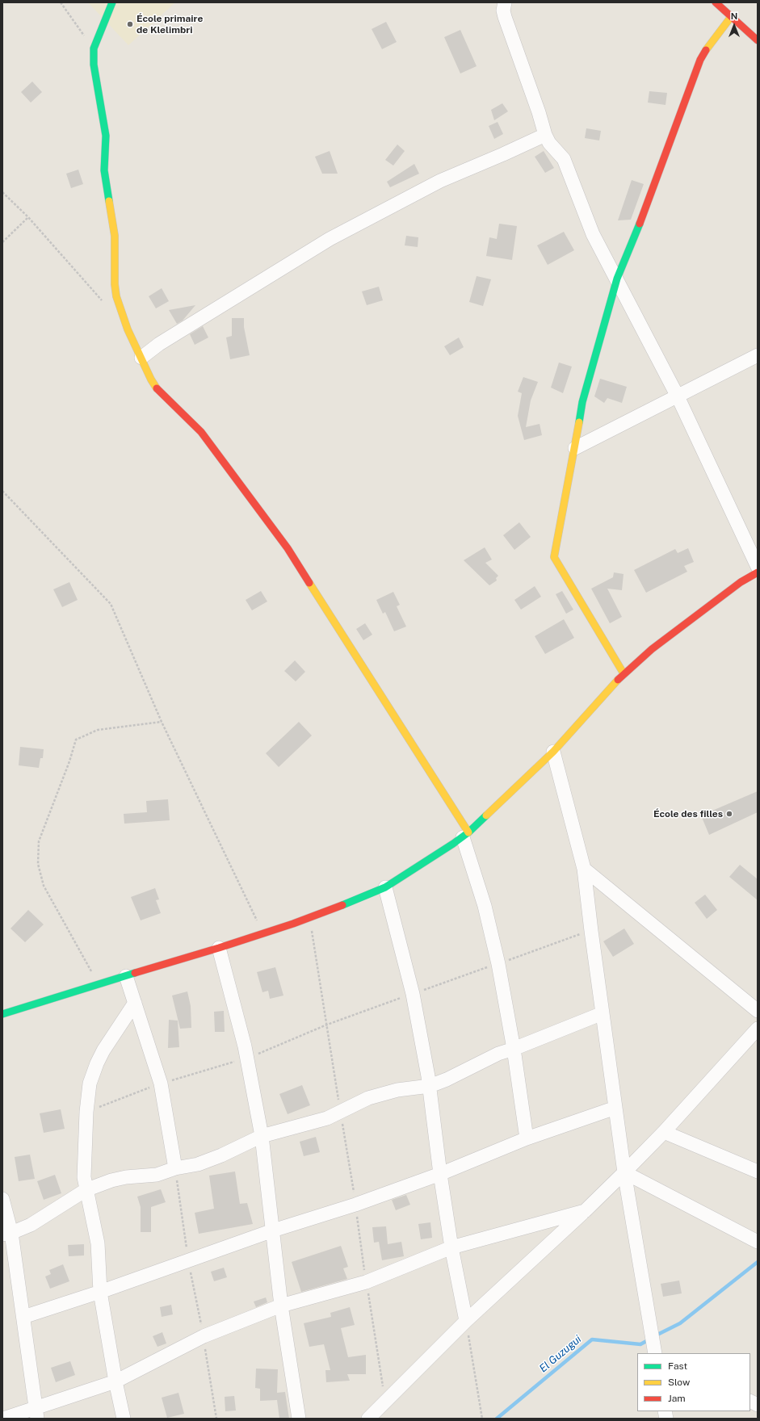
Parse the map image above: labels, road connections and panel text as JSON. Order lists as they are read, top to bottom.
{
  "water": ["El Guzugui"],
  "places": ["École primaire de Klelimbri", "École des filles"],
  "legend": ["Fast", "Slow", "Jam"],
  "north": "top"
}
